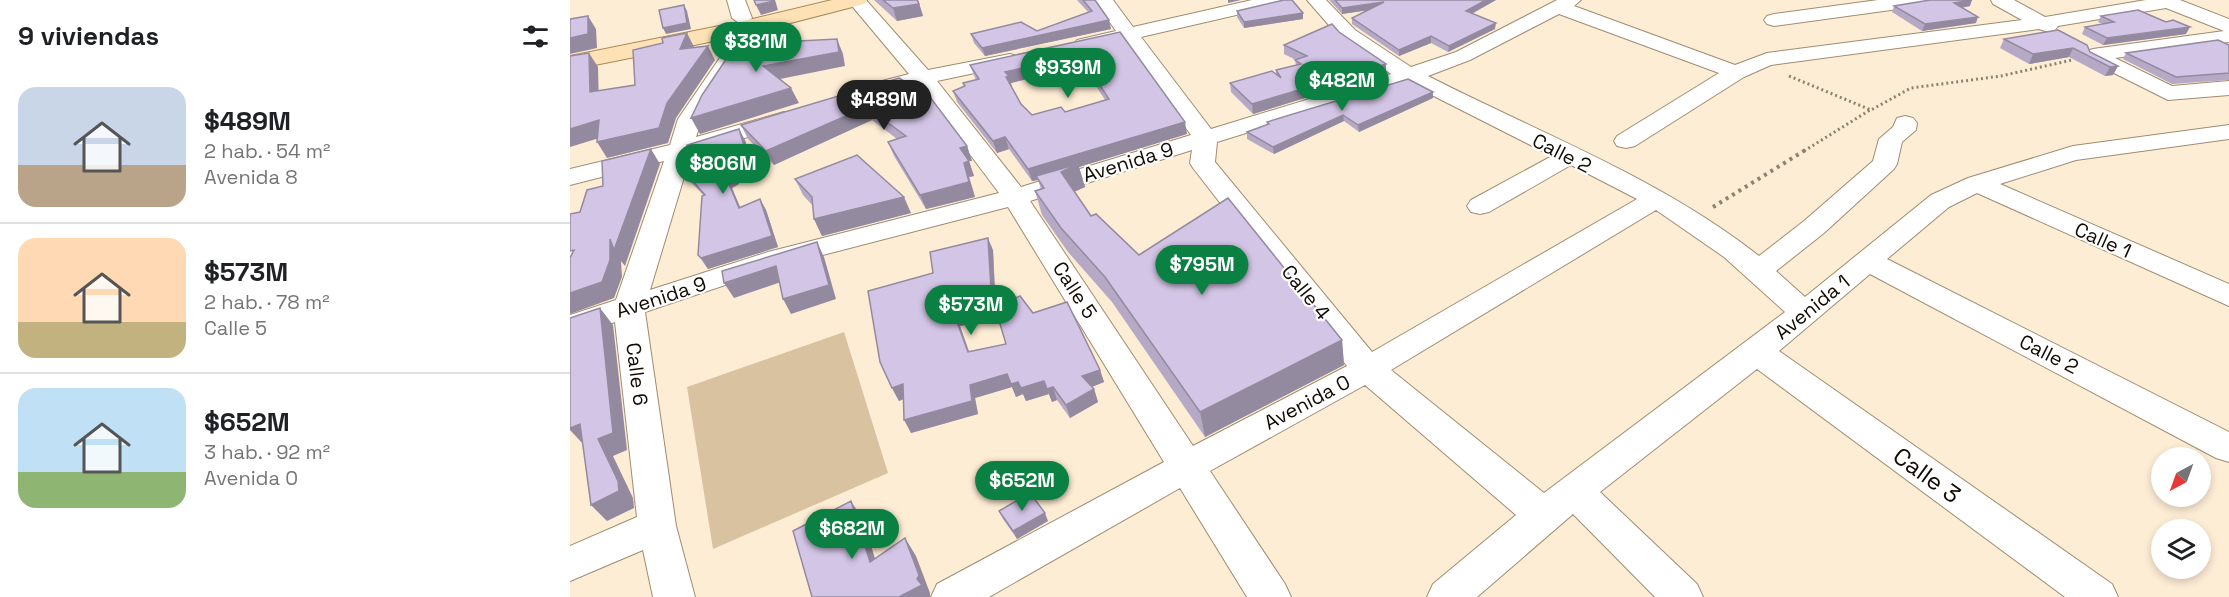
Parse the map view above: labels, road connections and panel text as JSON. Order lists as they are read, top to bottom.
{
  "streets": {
    "street": [
      "Calle 2",
      "Avenida 9",
      "Calle 1",
      "Calle 5",
      "Calle 4",
      "Avenida 1",
      "Calle 6",
      "Avenida 0",
      "Calle 3"
    ]
  },
  "crossings": [
    ["Calle 2", "Avenida 9"],
    ["Calle 2", "Avenida 1"],
    ["Calle 2", "Avenida 0"],
    ["Avenida 9", "Calle 5"],
    ["Avenida 9", "Calle 4"],
    ["Avenida 9", "Calle 6"],
    ["Calle 1", "Avenida 1"],
    ["Calle 5", "Avenida 0"],
    ["Calle 4", "Avenida 1"],
    ["Calle 4", "Avenida 0"],
    ["Avenida 1", "Calle 3"]
  ],
  "north": "bottom left",
  "page": {
    "heading": "9 viviendas",
    "price": [
      "$381M",
      "$939M",
      "$482M",
      "$489M",
      "$806M",
      "$795M",
      "$573M",
      "$652M",
      "$682M"
    ],
    "list": [
      {
        "name": "$489M",
        "note": "2 hab. · 54 m² · Avenida 8"
      },
      {
        "name": "$573M",
        "note": "2 hab. · 78 m² · Calle 5"
      },
      {
        "name": "$652M",
        "note": "3 hab. · 92 m² · Avenida 0"
      }
    ]
  }
}
